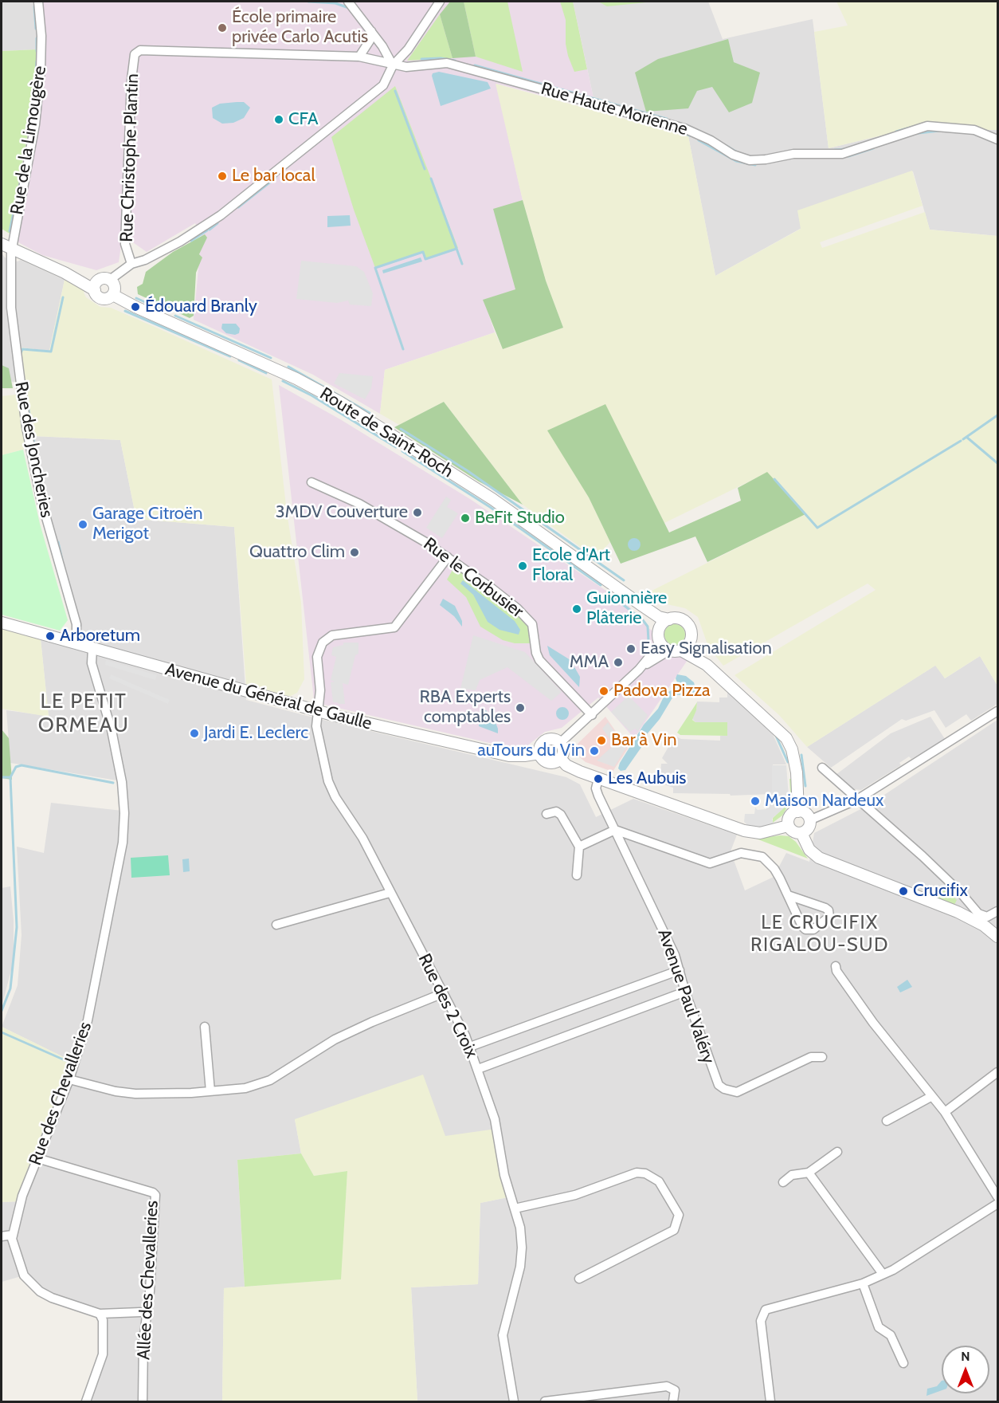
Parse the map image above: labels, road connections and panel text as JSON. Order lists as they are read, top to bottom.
{
  "streets": {
    "street": [
      "Rue Haute Morienne",
      "Rue de la Limougère",
      "Rue Christophe Plantin",
      "Route de Saint-Roch",
      "Rue des Joncheries",
      "Rue le Corbusier",
      "Avenue du Général de Gaulle",
      "Avenue Paul Valéry",
      "Rue des 2 Croix",
      "Rue des Chevalleries",
      "Allée des Chevalleries"
    ]
  },
  "crossings": [
    ["Rue Haute Morienne", "Rue Christophe Plantin"],
    ["Rue de la Limougère", "Rue des Joncheries"],
    ["Rue des Joncheries", "Avenue du Général de Gaulle"],
    ["Rue le Corbusier", "Rue des 2 Croix"],
    ["Avenue du Général de Gaulle", "Rue des 2 Croix"],
    ["Avenue du Général de Gaulle", "Rue des Chevalleries"],
    ["Rue des Chevalleries", "Allée des Chevalleries"]
  ],
  "districts": ["LE PETIT ORMEAU", "LE CRUCIFIX RIGALOU-SUD"],
  "places": [
    "École primaire privée Carlo Acutis",
    "CFA",
    "Le bar local",
    "Édouard Branly",
    "3MDV Couverture",
    "BeFit Studio",
    "Garage Citroën Merigot",
    "Quattro Clim",
    "Ecole d'Art Floral",
    "Guionnière Plâterie",
    "Arboretum",
    "Easy Signalisation",
    "MMA",
    "Padova Pizza",
    "RBA Experts comptables",
    "Jardi E. Leclerc",
    "Bar à Vin",
    "auTours du Vin",
    "Les Aubuis",
    "Maison Nardeux",
    "Crucifix"
  ],
  "north": "top"
}
